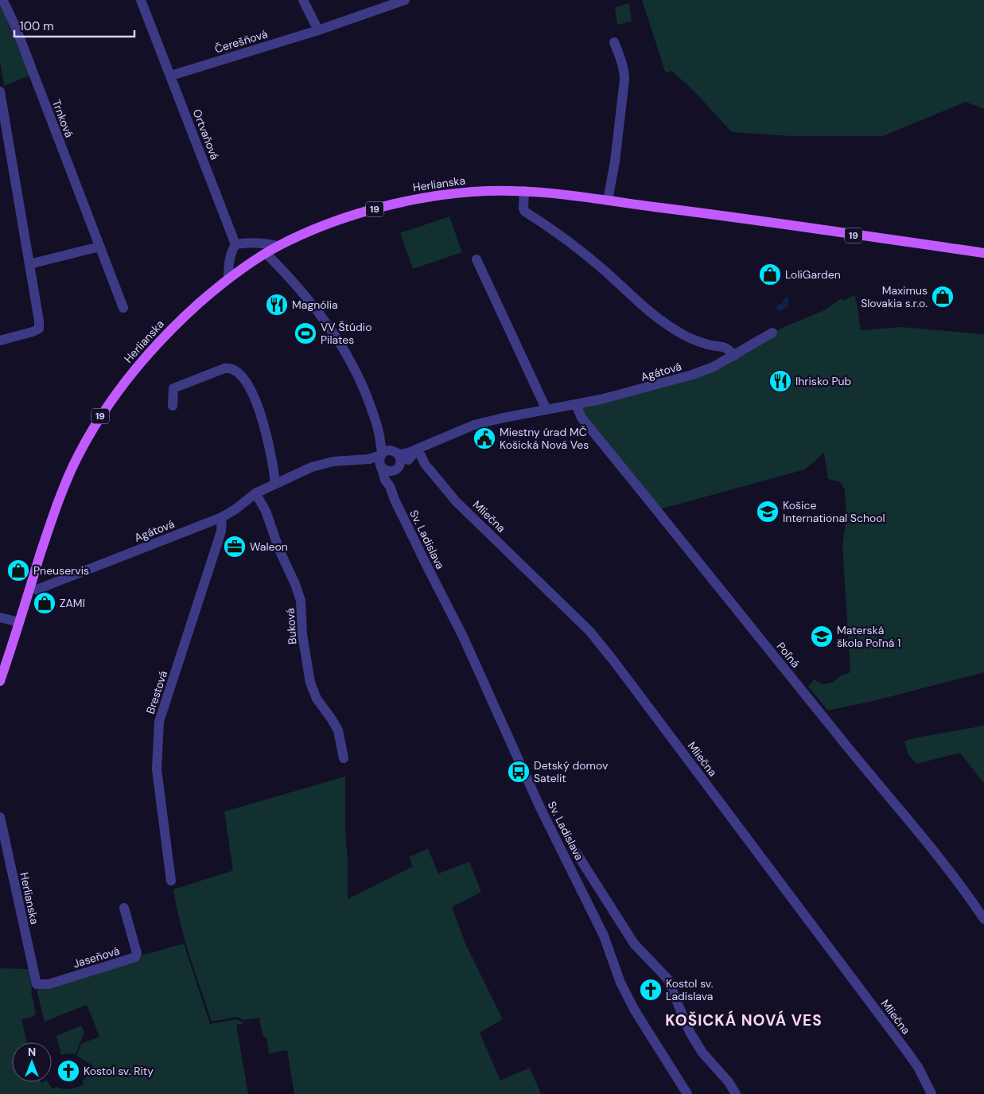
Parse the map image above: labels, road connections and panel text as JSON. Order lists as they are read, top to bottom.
{
  "streets": {
    "main road": ["Herlianska", "19"],
    "street": [
      "Čerešňová",
      "Trnková",
      "Ortvaňová",
      "Agátová",
      "Mliečna",
      "Sv. Ladislava",
      "Buková",
      "Poľná",
      "Brestová",
      "Jaseňová"
    ]
  },
  "crossings": [
    ["Čerešňová", "Ortvaňová"],
    ["Herlianska", "19"],
    ["Herlianska", "Jaseňová"],
    ["Agátová", "Mliečna"],
    ["Agátová", "Sv. Ladislava"],
    ["Agátová", "Buková"],
    ["Agátová", "Poľná"],
    ["Agátová", "Brestová"]
  ],
  "districts": ["KOŠICKÁ NOVÁ VES"],
  "places": {
    "shop": [
      "LoliGarden",
      "Maximus Slovakia s.r.o.",
      "Pneuservis",
      "ZAMI"
    ],
    "restaurant": ["Magnólia", "Ihrisko Pub"],
    "sports": ["VV Štúdio Pilates"],
    "public building": ["Miestny úrad MČ Košická Nová Ves"],
    "school or university": ["Košice International School", "Materská škola Poľná 1"],
    "office": ["Waleon"],
    "bus stop": ["Detský domov Satelit"],
    "church": ["Kostol sv. Ladislava", "Kostol sv. Rity"]
  },
  "scale_bar": "100 m",
  "north": "top"
}
